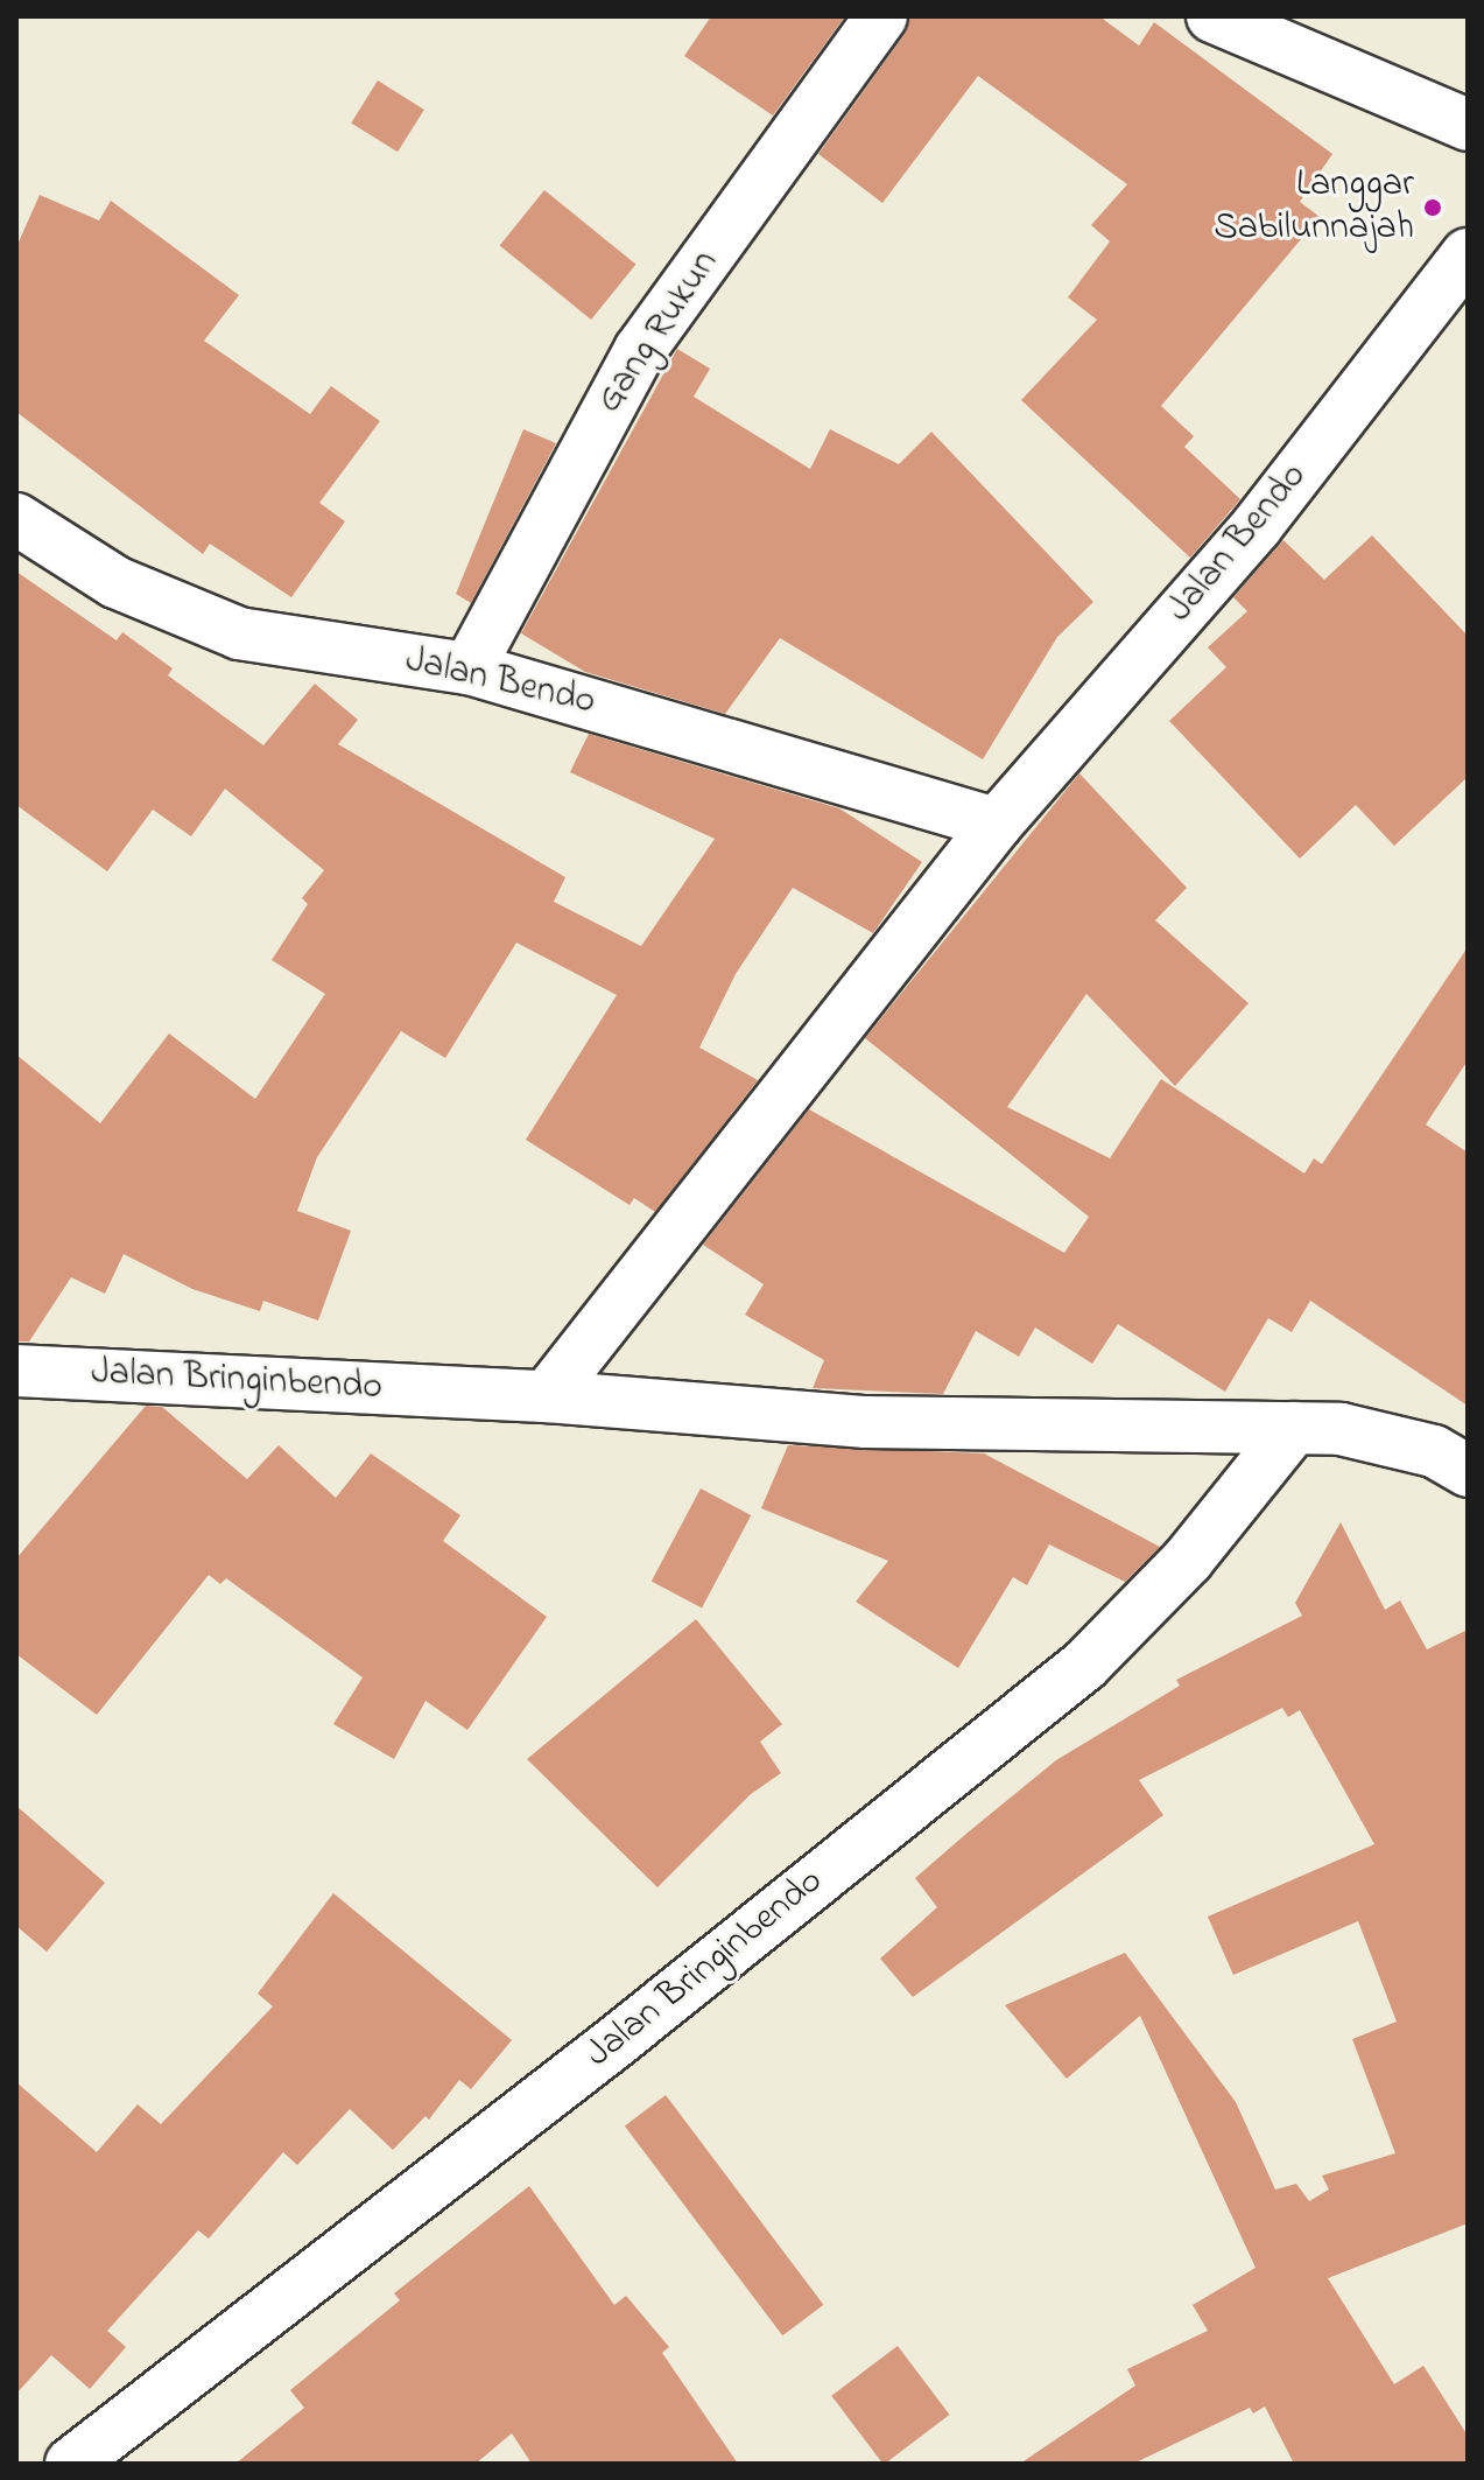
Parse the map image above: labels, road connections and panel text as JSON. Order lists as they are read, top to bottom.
{
  "streets": {
    "street": ["Gang Rukun", "Jalan Bendo", "Jalan Bringinbendo"]
  },
  "crossings": [
    ["Gang Rukun", "Jalan Bendo"],
    ["Jalan Bendo", "Jalan Bringinbendo"]
  ],
  "places": ["Langgar Sabilunnajah"]
}
